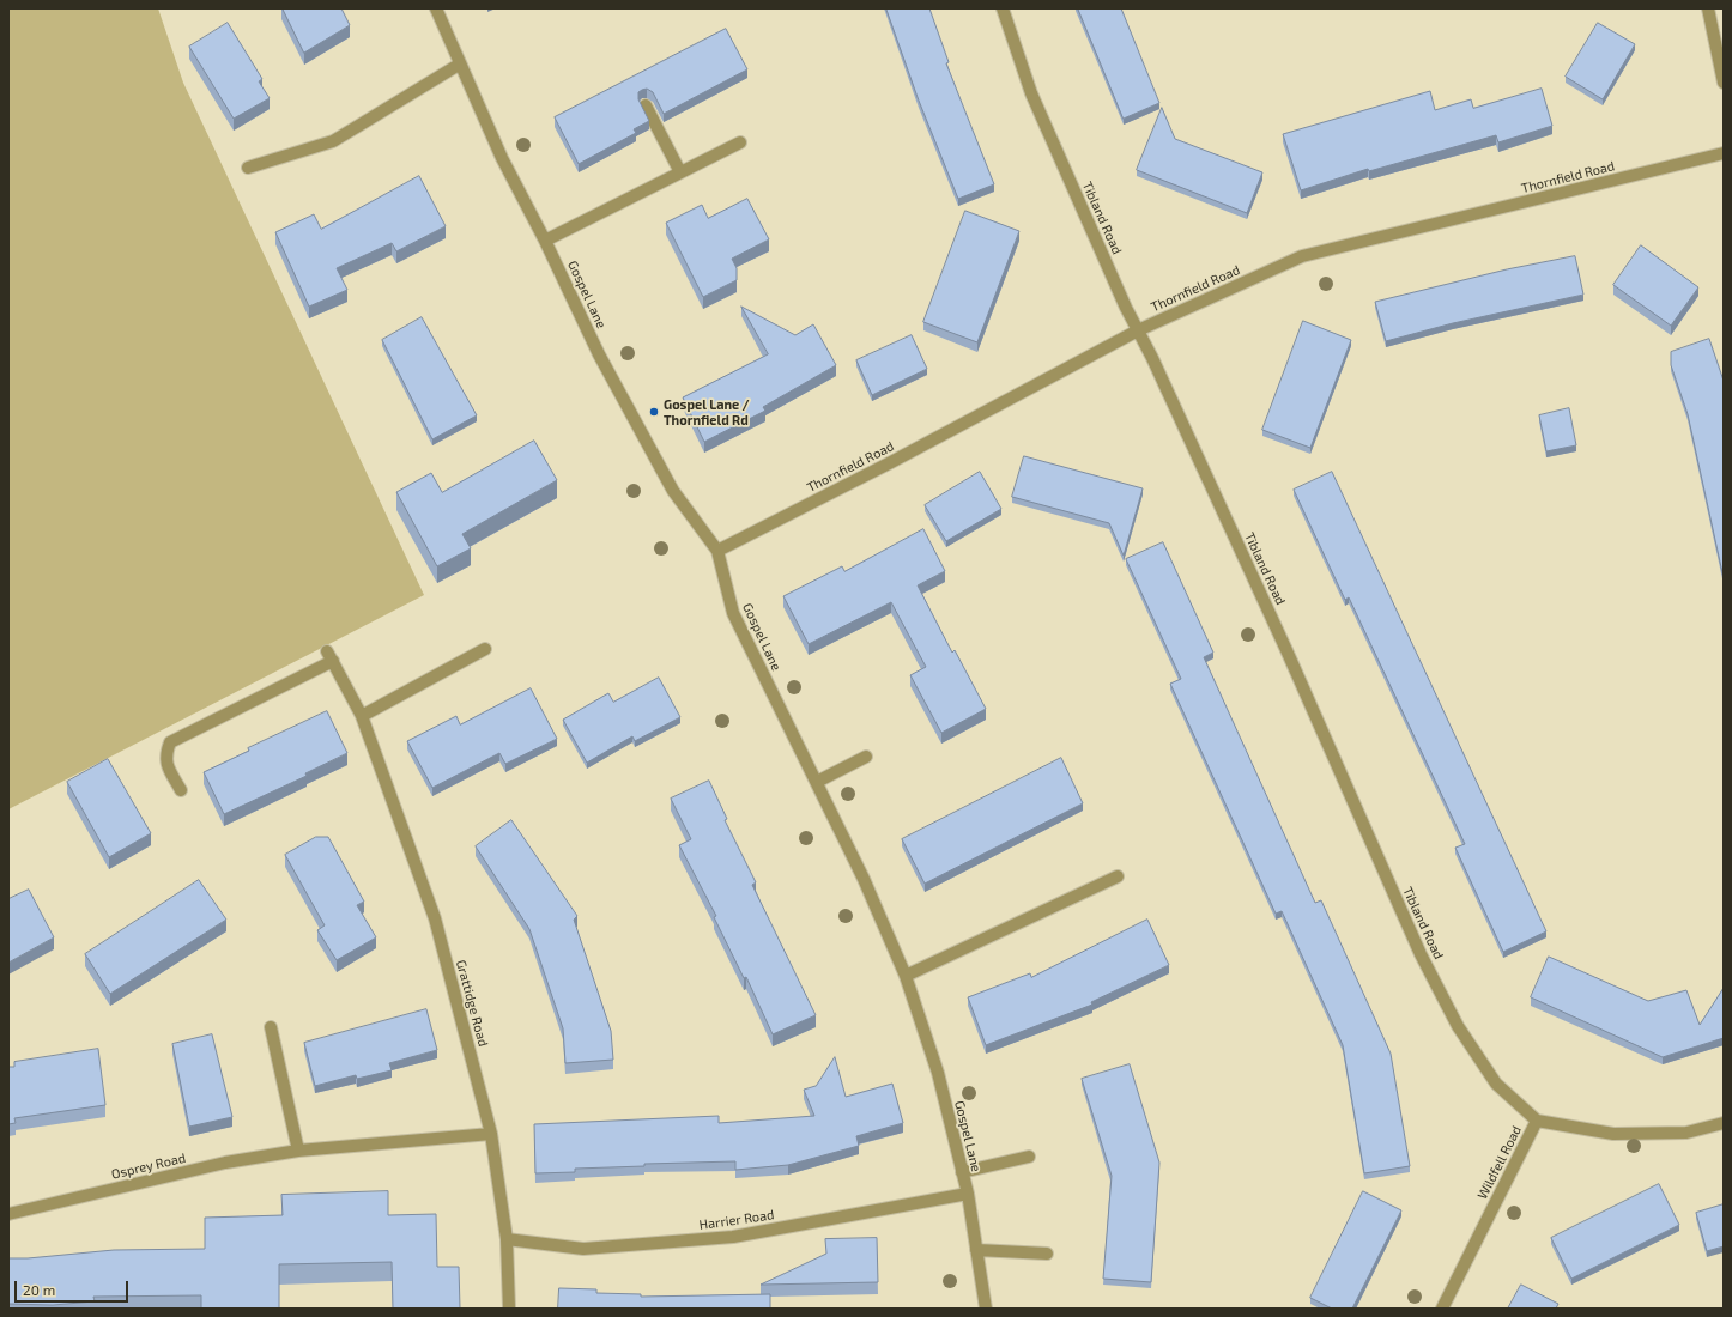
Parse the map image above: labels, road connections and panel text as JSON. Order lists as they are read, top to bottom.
{
  "streets": {
    "street": [
      "Thornfield Road",
      "Tibland Road",
      "Gospel Lane",
      "Grattidge Road",
      "Wildfell Road",
      "Osprey Road",
      "Harrier Road"
    ]
  },
  "crossings": [
    ["Thornfield Road", "Tibland Road"],
    ["Thornfield Road", "Gospel Lane"],
    ["Tibland Road", "Wildfell Road"],
    ["Gospel Lane", "Harrier Road"],
    ["Grattidge Road", "Osprey Road"],
    ["Grattidge Road", "Harrier Road"]
  ],
  "places": ["Gospel Lane / Thornfield Rd"],
  "scale_bar": "20 m"
}
